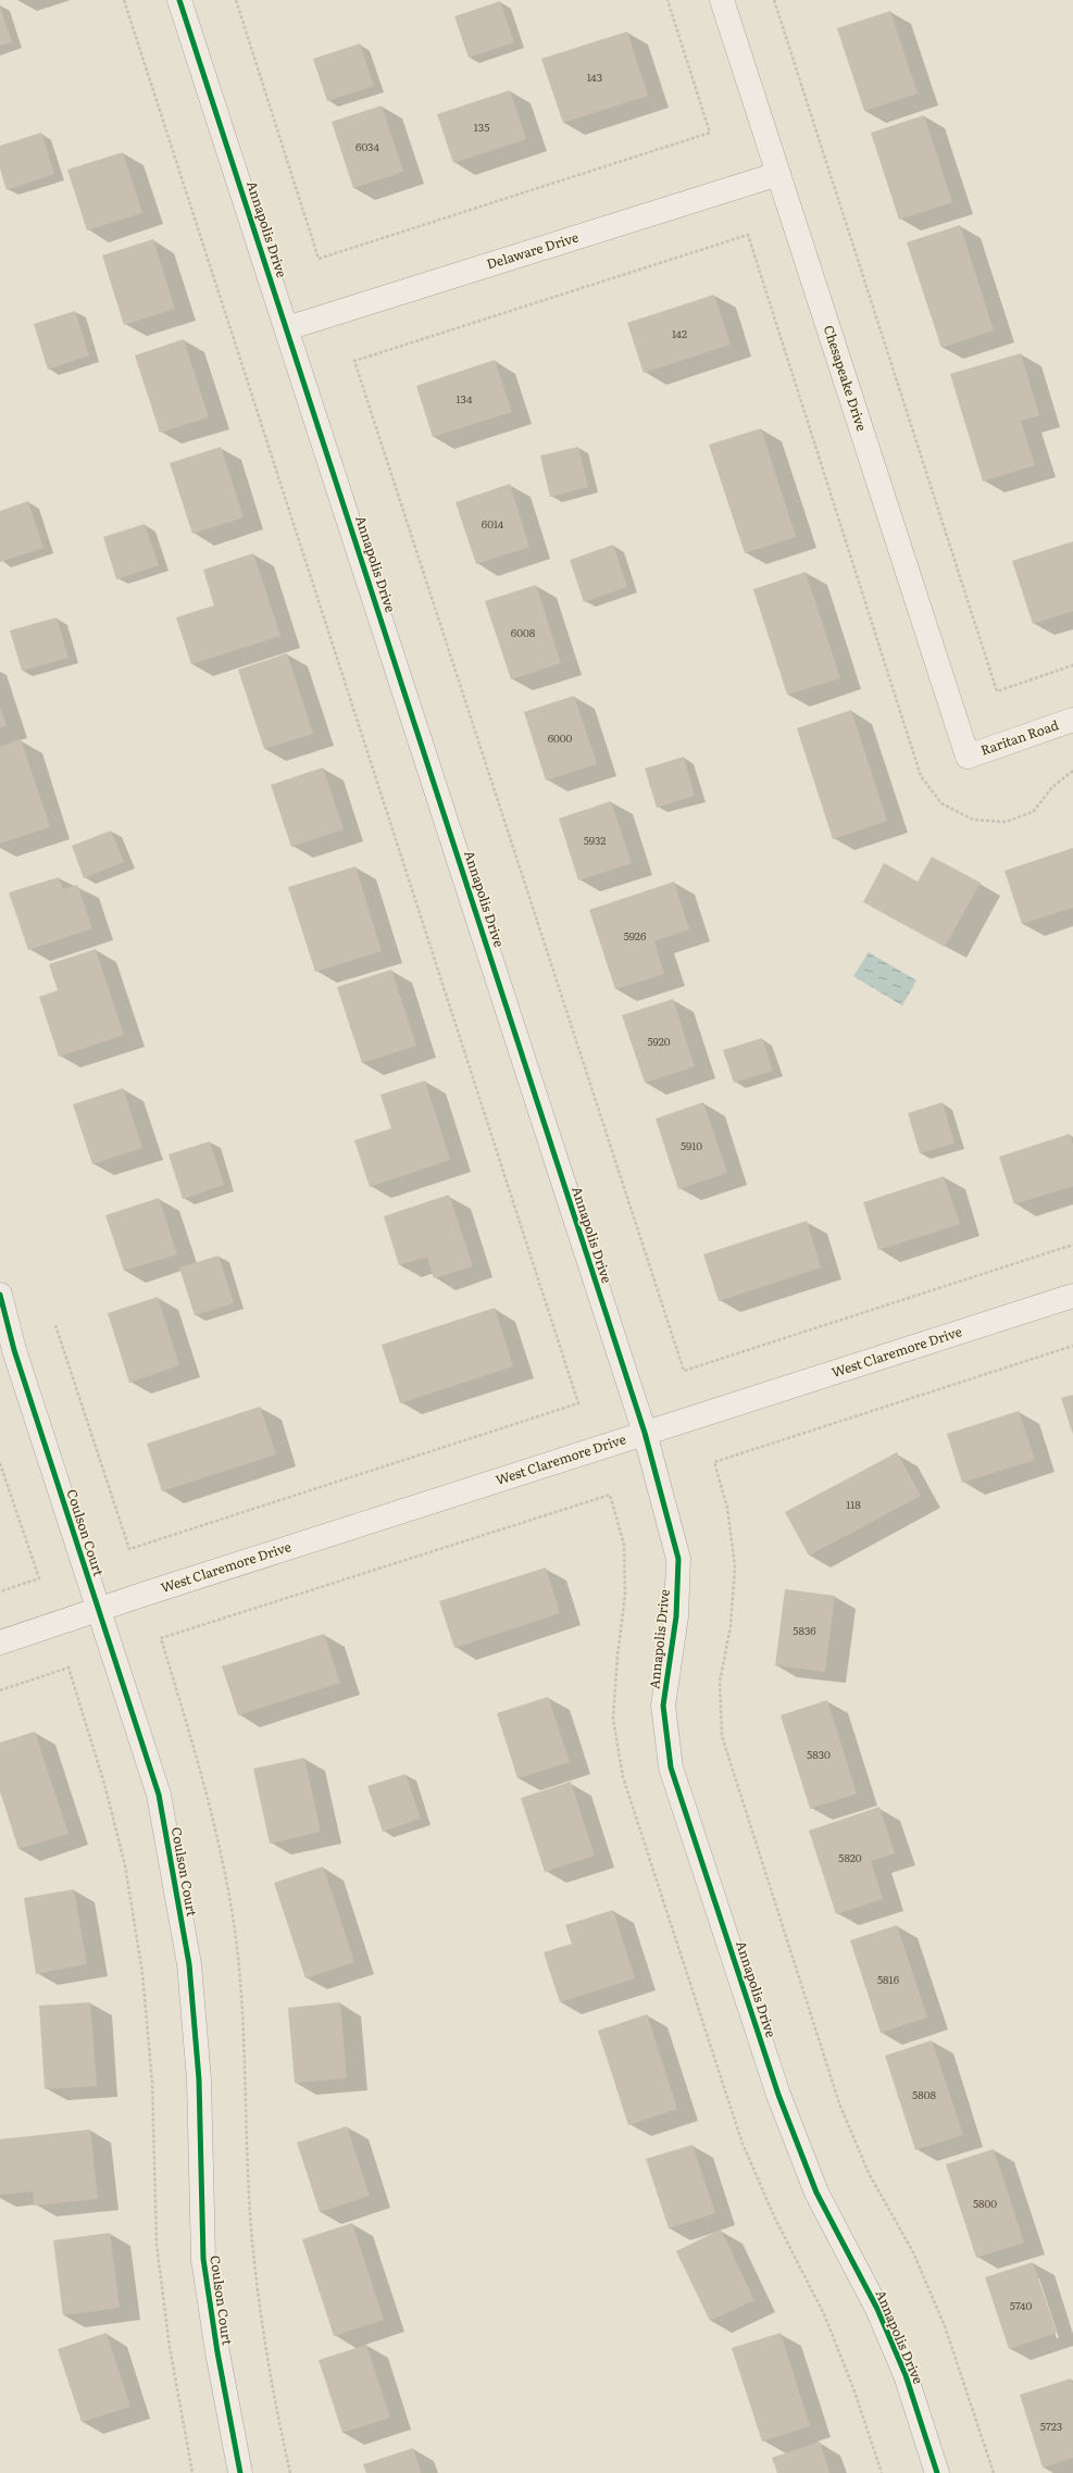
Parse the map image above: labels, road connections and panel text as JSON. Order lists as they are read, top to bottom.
{
  "streets": {
    "street": [
      "Annapolis Drive",
      "Delaware Drive",
      "Chesapeake Drive",
      "Raritan Road",
      "West Claremore Drive",
      "Coulson Court"
    ]
  },
  "crossings": [
    ["Annapolis Drive", "Delaware Drive"],
    ["Annapolis Drive", "West Claremore Drive"],
    ["Delaware Drive", "Chesapeake Drive"],
    ["Chesapeake Drive", "Raritan Road"],
    ["West Claremore Drive", "Coulson Court"]
  ],
  "house_numbers": [
    "143",
    "135",
    "6034",
    "142",
    "134",
    "6014",
    "6008",
    "6000",
    "5932",
    "5926",
    "5920",
    "5910",
    "118",
    "5836",
    "5830",
    "5820",
    "5816",
    "5808",
    "5800",
    "5740",
    "5723"
  ]
}
